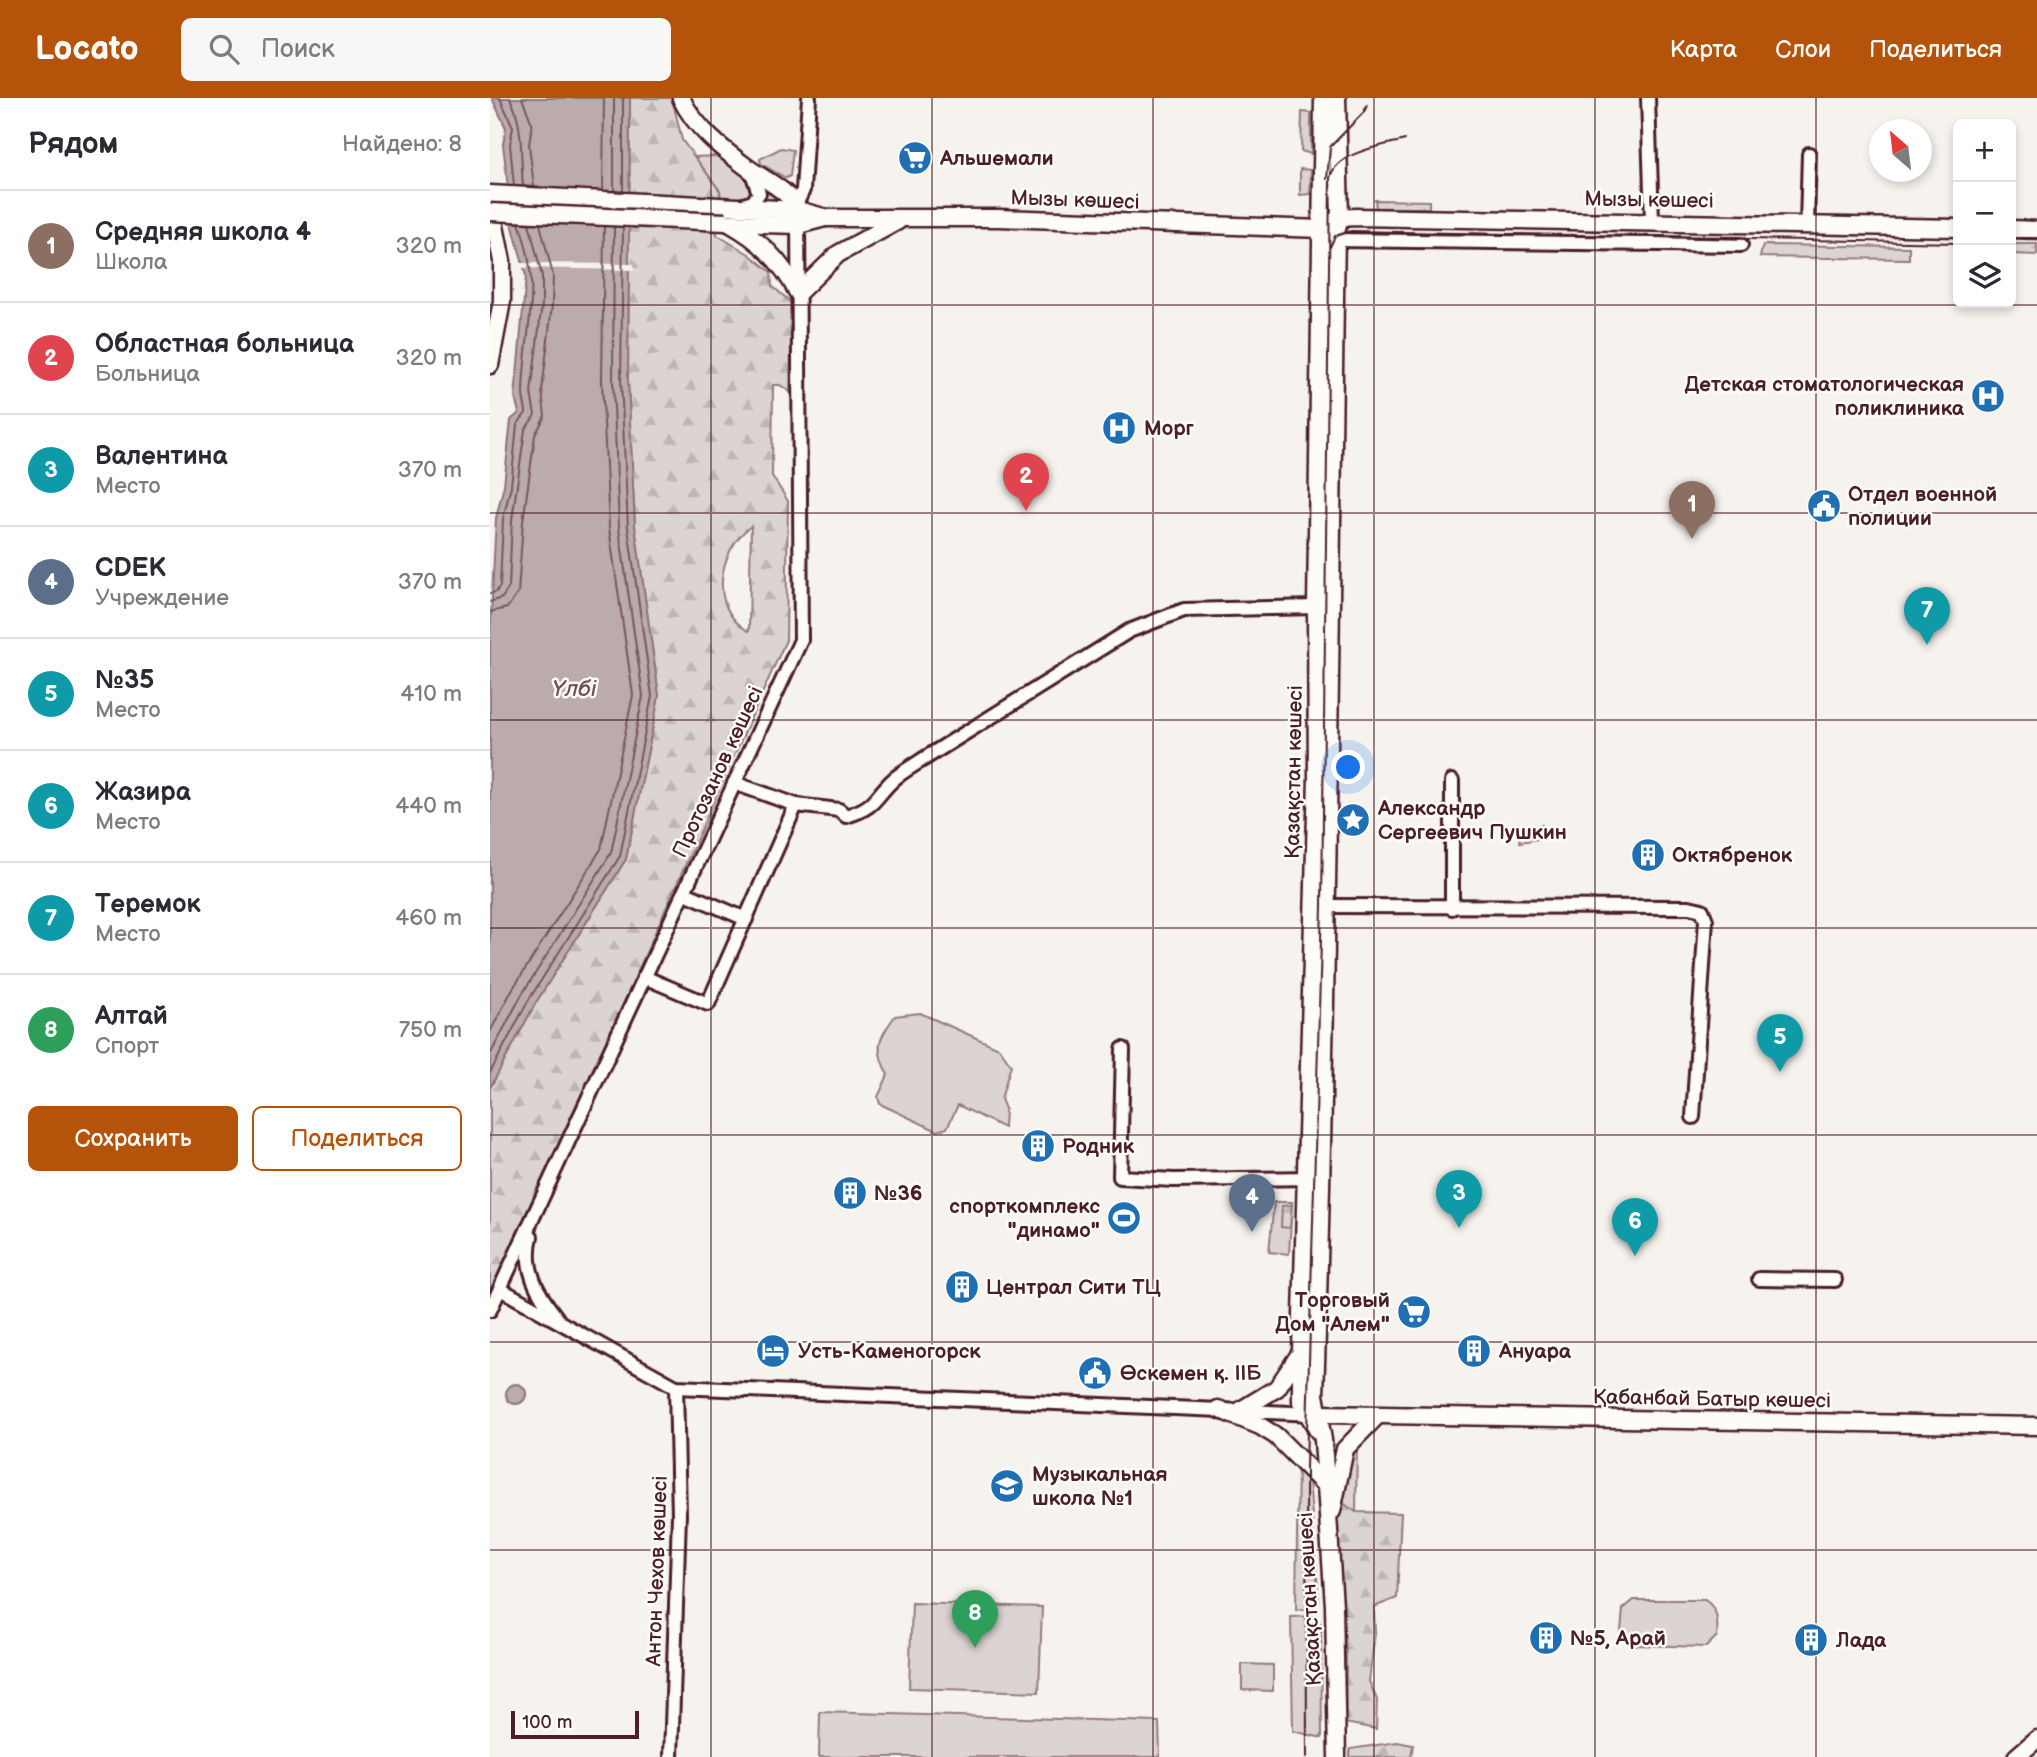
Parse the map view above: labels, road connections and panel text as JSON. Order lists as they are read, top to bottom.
{
  "streets": {
    "main road": ["Мызы көшесі", "Қазақстан көшесі", "Қабанбай Батыр көшесі"],
    "street": ["Протозанов көшесі", "Антон Чехов көшесі"]
  },
  "crossings": [
    ["Мызы көшесі", "Протозанов көшесі"],
    ["Мызы көшесі", "Қазақстан көшесі"],
    ["Қазақстан көшесі", "Қабанбай Батыр көшесі"]
  ],
  "water": ["Үлбі"],
  "places": {
    "supermarket": ["Альшемали", "Торговый Дом \"Алем\""],
    "hospital": ["Детская стоматологическая поликлиника", "Морг"],
    "public building": ["Отдел военной полиции", "Өскемен қ. ІІБ"],
    "place": ["Александр Сергеевич Пушкин"],
    "building": [
      "Октябренок",
      "Родник",
      "№36",
      "Централ Сити ТЦ",
      "Ануара",
      "№5, Арай",
      "Лада"
    ],
    "sports": ["спорткомплекс \"динамо\""],
    "hotel": ["Усть-Каменогорск"],
    "school or university": ["Музыкальная школа №1"]
  },
  "scale_bar": "100 m",
  "north": "top left",
  "page": {
    "header": "Locato",
    "search": "Поиск",
    "nav": ["Карта", "Слои", "Поделиться"],
    "heading": ["Рядом", "Найдено: 8"],
    "map_buttons": ["+", "−"],
    "list": [
      {
        "mark": "1",
        "name": "Средняя школа 4",
        "note": "Школа",
        "value": "320 m"
      },
      {
        "mark": "2",
        "name": "Областная больница",
        "note": "Больница",
        "value": "320 m"
      },
      {
        "mark": "3",
        "name": "Валентина",
        "note": "Место",
        "value": "370 m"
      },
      {
        "mark": "4",
        "name": "CDEK",
        "note": "Учреждение",
        "value": "370 m"
      },
      {
        "mark": "5",
        "name": "№35",
        "note": "Место",
        "value": "410 m"
      },
      {
        "mark": "6",
        "name": "Жазира",
        "note": "Место",
        "value": "440 m"
      },
      {
        "mark": "7",
        "name": "Теремок",
        "note": "Место",
        "value": "460 m"
      },
      {
        "mark": "8",
        "name": "Алтай",
        "note": "Спорт",
        "value": "750 m"
      }
    ],
    "pins": [
      "2",
      "1",
      "7",
      "5",
      "3",
      "4",
      "6",
      "8"
    ],
    "buttons": ["Сохранить", "Поделиться"],
    "scale": "100 m"
  }
}
